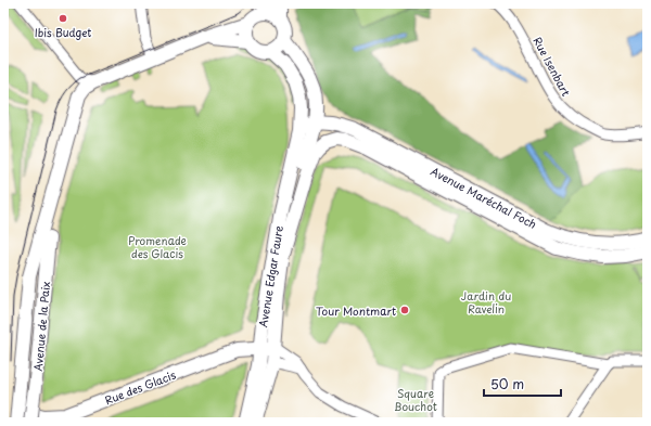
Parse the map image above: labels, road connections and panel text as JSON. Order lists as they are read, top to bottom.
{
  "streets": {
    "main road": [
      "Avenue Maréchal Foch",
      "Avenue Edgar Faure",
      "Avenue de la Paix",
      "Rue des Glacis"
    ],
    "street": ["Rue Isenbart"]
  },
  "crossings": [
    ["Avenue Maréchal Foch", "Avenue Edgar Faure"],
    ["Avenue Edgar Faure", "Rue des Glacis"],
    ["Avenue de la Paix", "Rue des Glacis"]
  ],
  "parks": ["Promenade des Glacis", "Jardin du Ravelin", "Square Bouchot"],
  "places": ["Ibis Budget", "Tour Montmart"],
  "scale_bar": "50 m"
}
